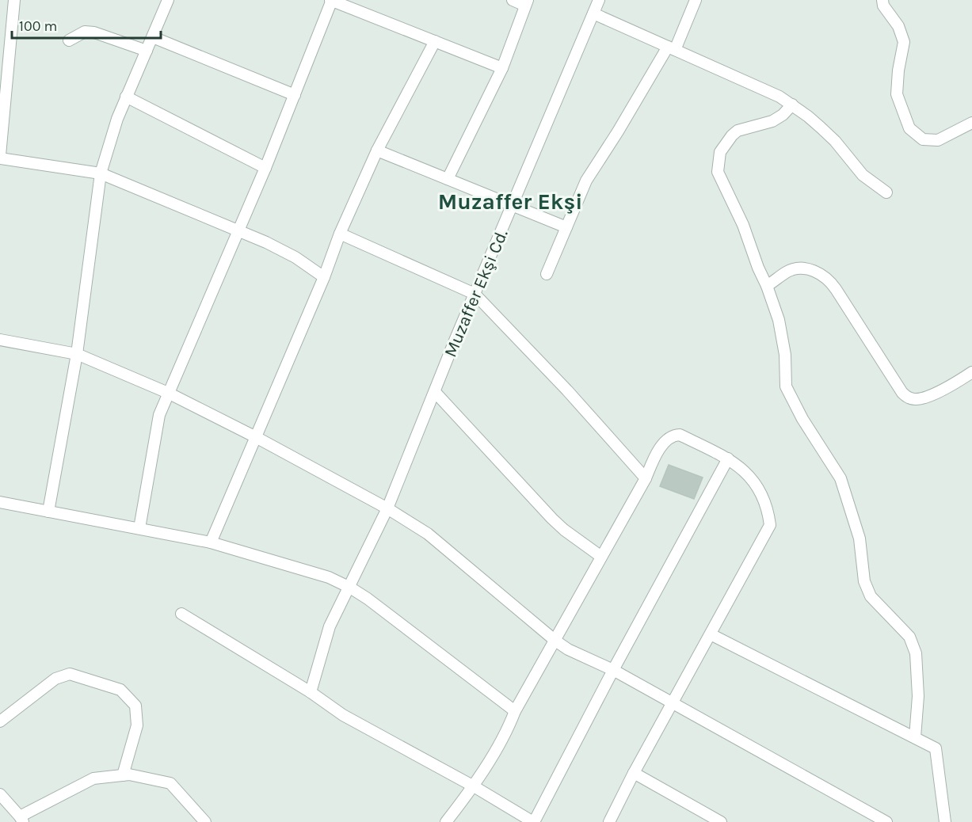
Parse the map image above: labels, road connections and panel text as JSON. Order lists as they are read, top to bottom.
{
  "streets": {
    "street": ["Muzaffer Ekşi Cd."]
  },
  "districts": ["Muzaffer Ekşi"],
  "scale_bar": "100 m"
}
